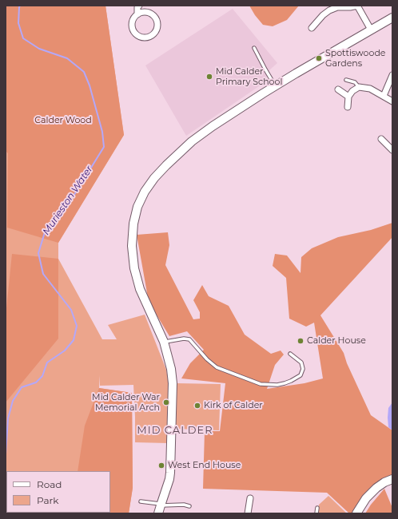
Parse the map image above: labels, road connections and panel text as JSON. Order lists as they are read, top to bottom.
{
  "districts": ["MID CALDER"],
  "water": ["Murieston Water"],
  "parks": ["Calder Wood"],
  "places": [
    "Spottiswoode Gardens",
    "Mid Calder Primary School",
    "Calder House",
    "Mid Calder War Memorial Arch",
    "Kirk of Calder",
    "West End House"
  ],
  "legend": ["Road", "Park"]
}
